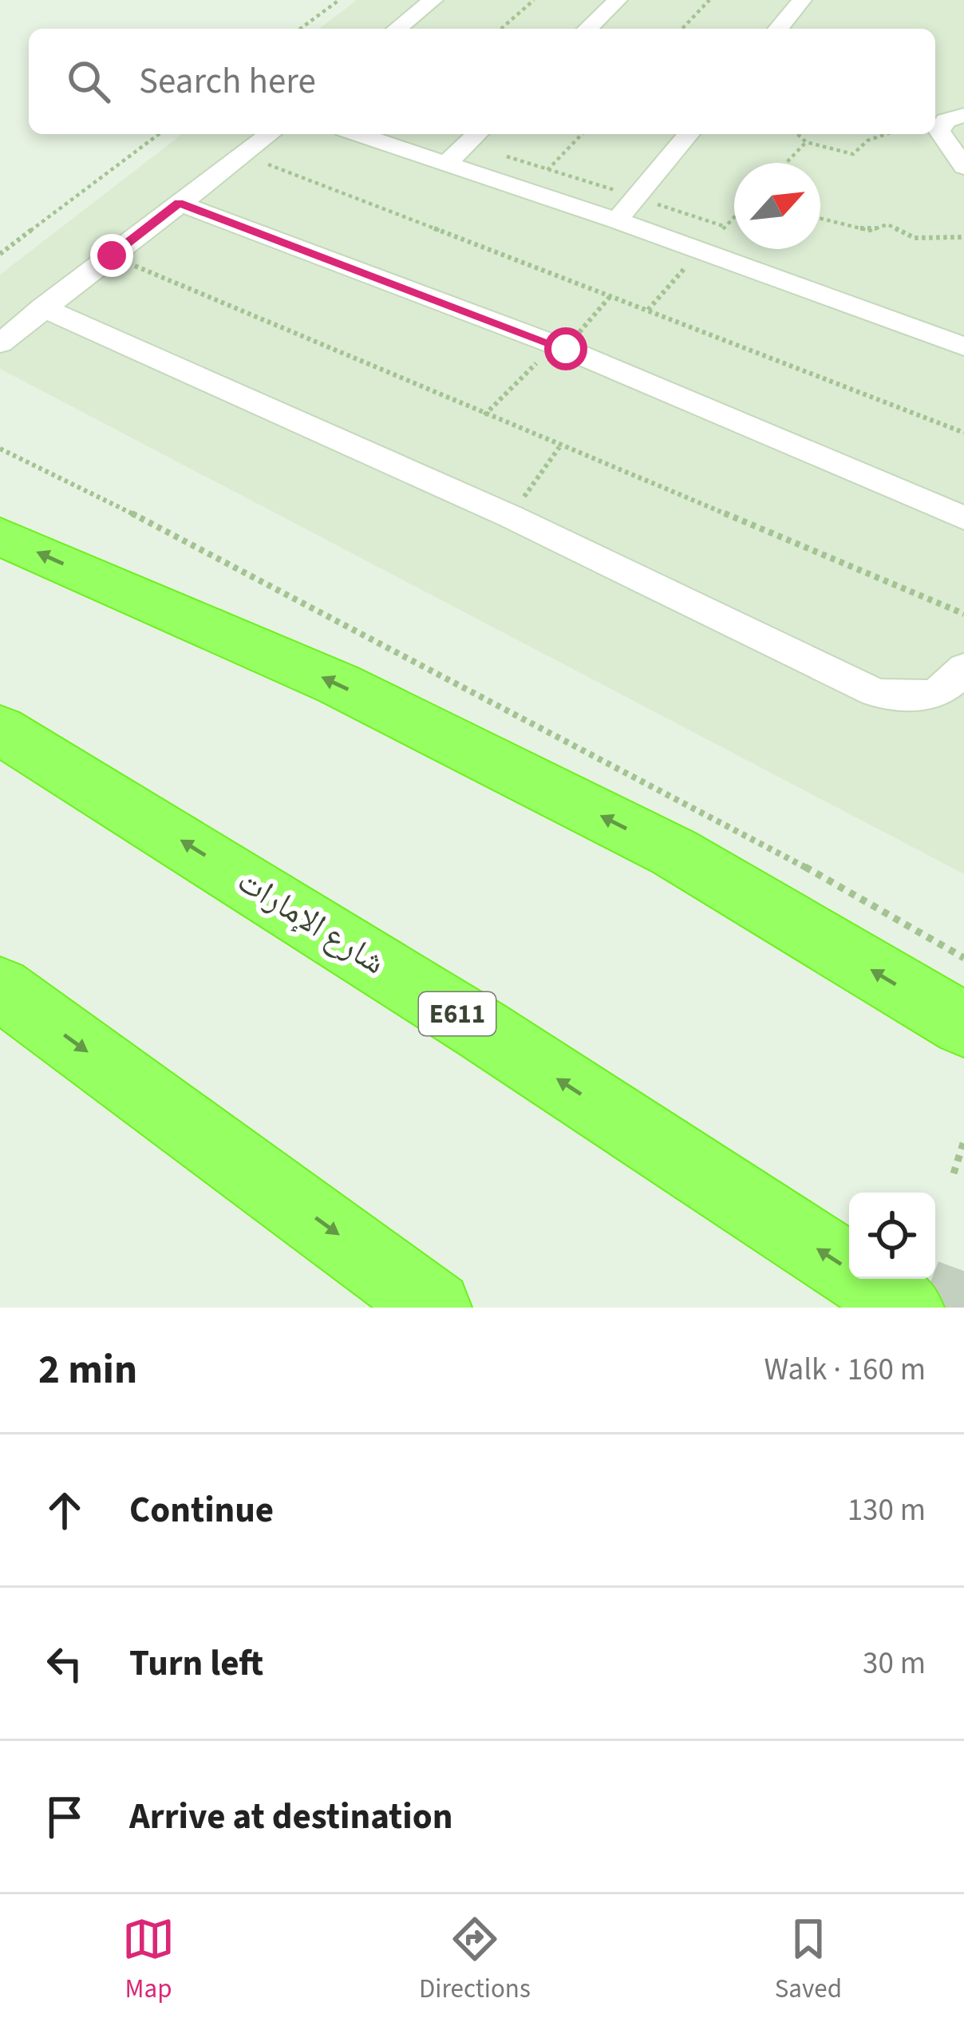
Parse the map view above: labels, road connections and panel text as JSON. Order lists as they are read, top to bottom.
{
  "streets": {
    "highway": ["شارع الإمارات", "E611"]
  },
  "north": "top right",
  "page": {
    "search": "Search here",
    "heading": ["2 min", "Walk · 160 m"],
    "list": [
      ["Continue", "130 m"],
      ["Turn left", "30 m"],
      "Arrive at destination"
    ],
    "nav": ["Map", "Directions", "Saved"]
  }
}
